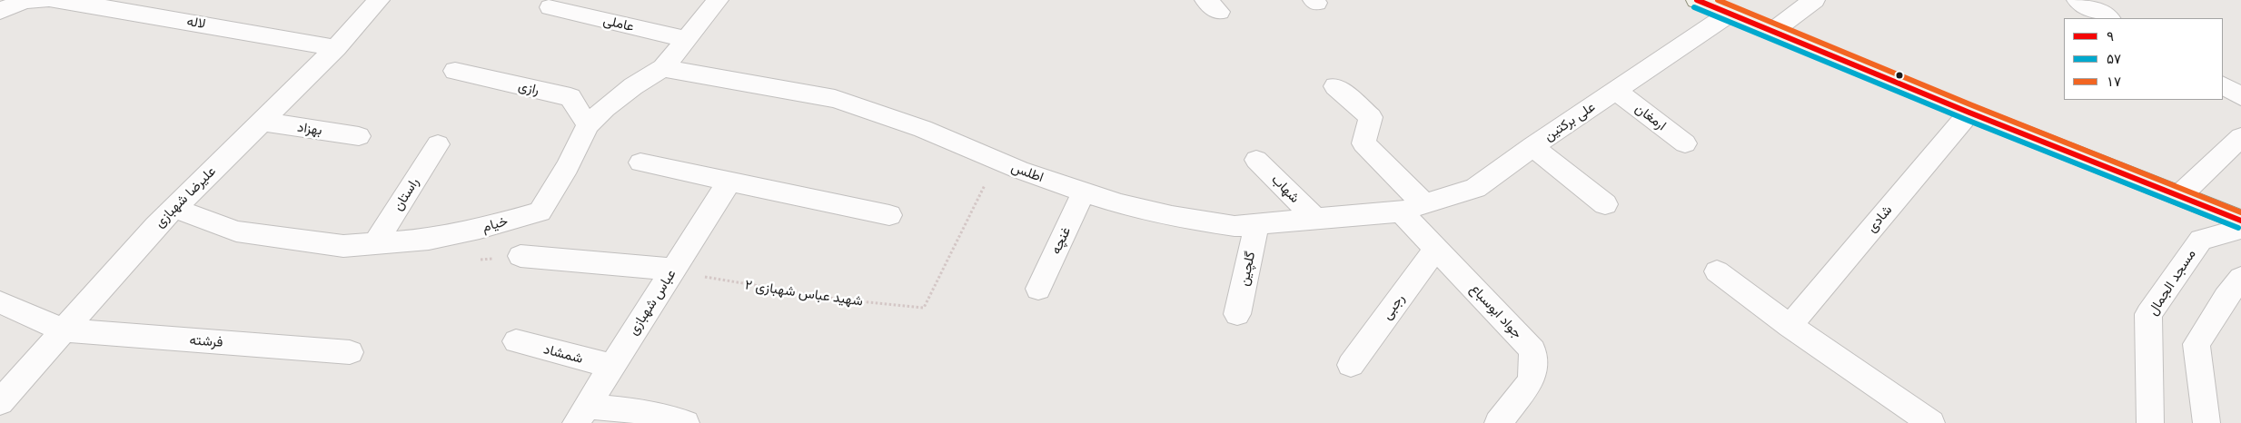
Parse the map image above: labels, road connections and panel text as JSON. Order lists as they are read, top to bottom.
{
  "streets": {
    "street": [
      "لاله",
      "عاملی",
      "رازی",
      "ارمغان",
      "علی برکتین",
      "بهزاد",
      "اطلس",
      "شهاب",
      "راستان",
      "علیرضا شهبازی",
      "شادی",
      "خیام",
      "غنچه",
      "گلچین",
      "مسجد الجمال",
      "عباس شهبازی",
      "رجبی",
      "جواد ابوسباع",
      "فرشته",
      "شمشاد"
    ],
    "path": ["شهید عباس شهبازی ۲"]
  },
  "crossings": [
    ["لاله", "علیرضا شهبازی"],
    ["عاملی", "خیام"],
    ["رازی", "خیام"],
    ["ارمغان", "علی برکتین"],
    ["علی برکتین", "اطلس"],
    ["علی برکتین", "جواد ابوسباع"],
    ["بهزاد", "علیرضا شهبازی"],
    ["اطلس", "شهاب"],
    ["اطلس", "خیام"],
    ["اطلس", "غنچه"],
    ["اطلس", "گلچین"],
    ["اطلس", "شهید عباس شهبازی ۲"],
    ["اطلس", "جواد ابوسباع"],
    ["راستان", "خیام"],
    ["علیرضا شهبازی", "خیام"],
    ["علیرضا شهبازی", "فرشته"],
    ["شهید عباس شهبازی ۲", "عباس شهبازی"],
    ["عباس شهبازی", "شمشاد"],
    ["رجبی", "جواد ابوسباع"]
  ],
  "lines": ["transit line ۹", "transit line ۱۷", "transit line ۵۷"],
  "legend": ["۹", "۵۷", "۱۷"]
}
